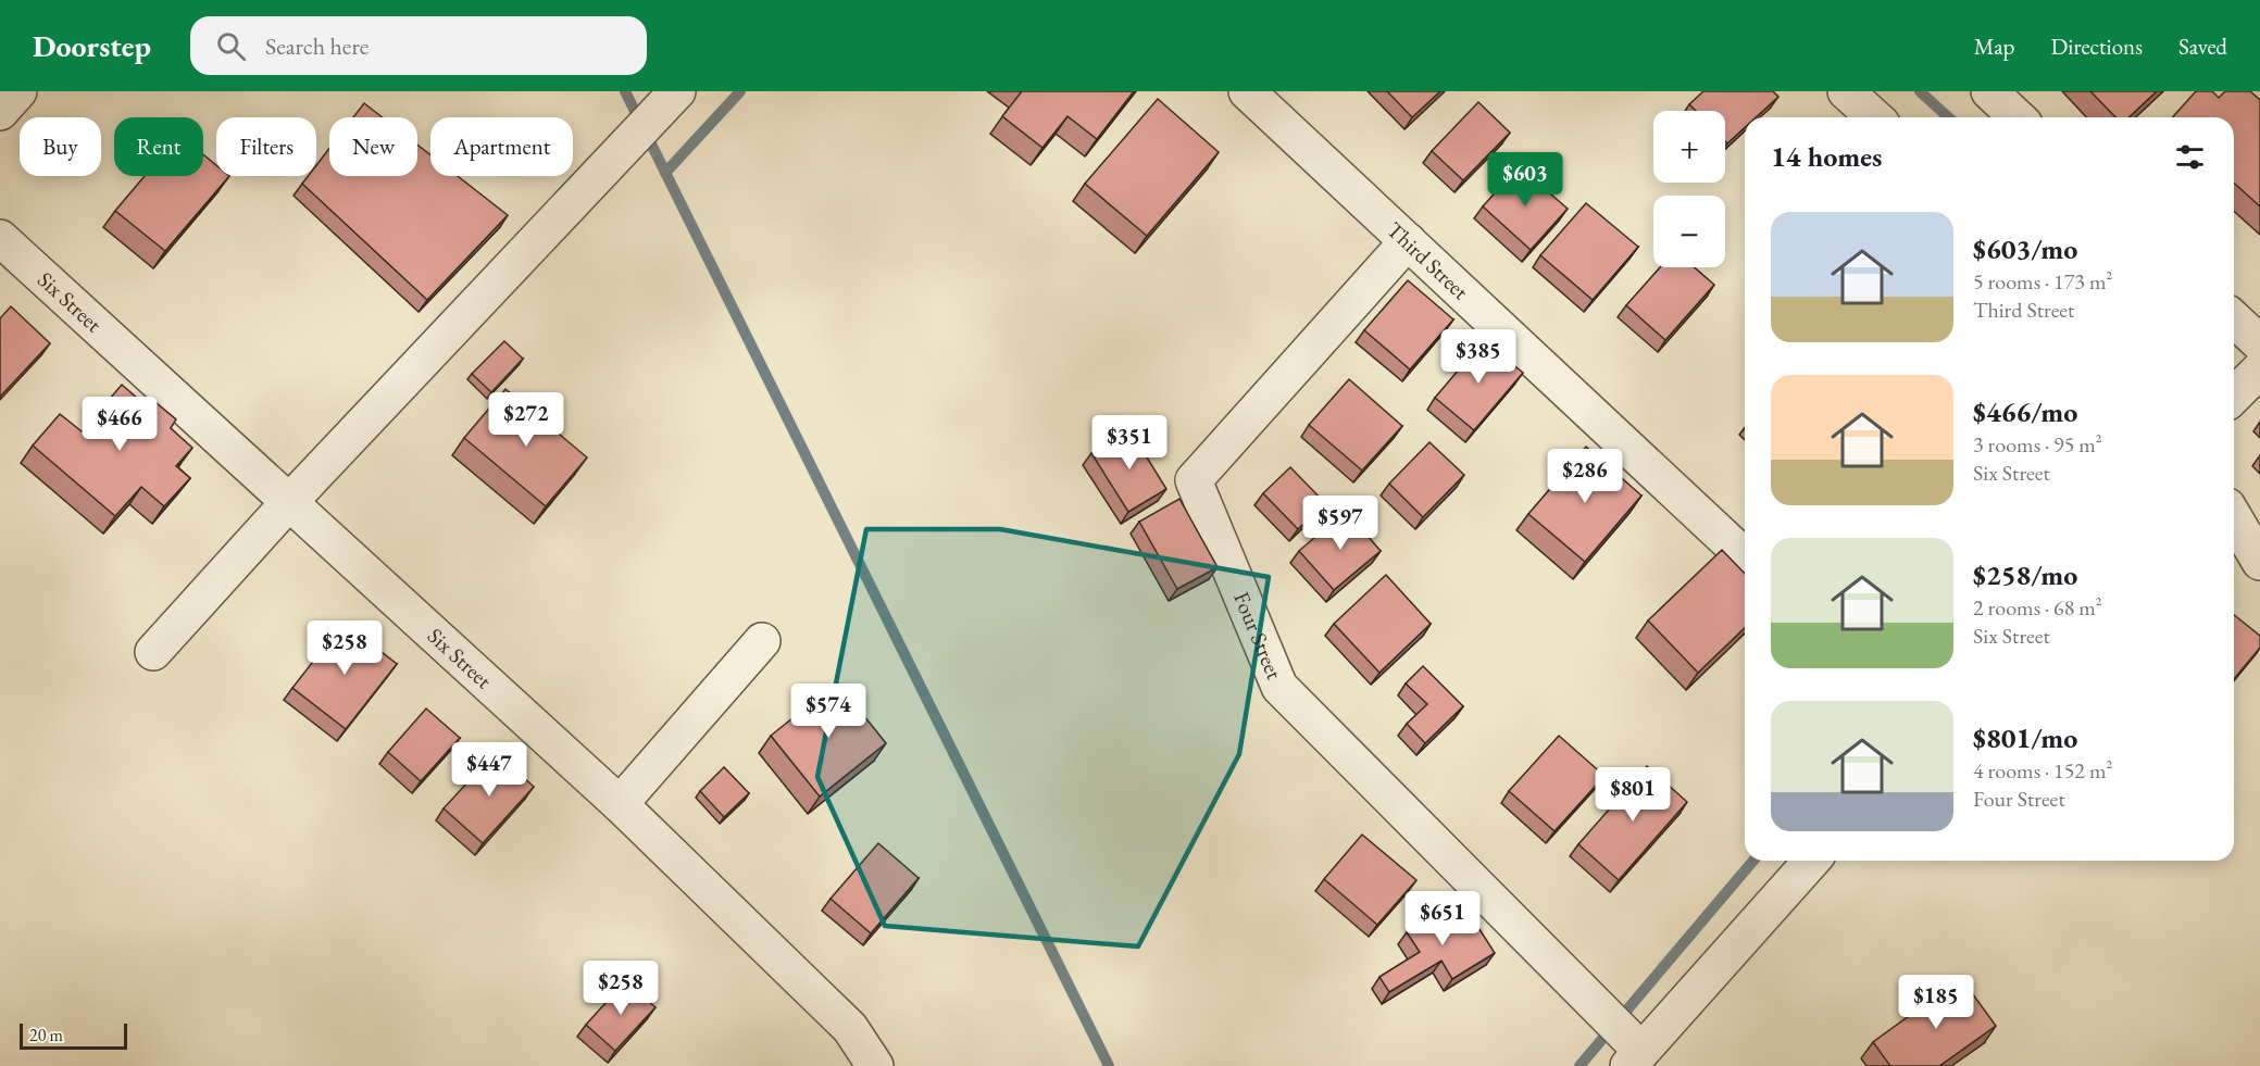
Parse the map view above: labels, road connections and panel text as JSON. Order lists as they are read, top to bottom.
{
  "streets": {
    "street": ["Third Street", "Six Street", "Four Street"]
  },
  "crossings": [
    ["Third Street", "Four Street"]
  ],
  "scale_bar": "20 m",
  "page": {
    "header": "Doorstep",
    "search": "Search here",
    "nav": ["Map", "Directions", "Saved"],
    "map_buttons": ["+", "−"],
    "chip": [
      "Buy",
      "Rent",
      "Filters",
      "New",
      "Apartment"
    ],
    "heading": "14 homes",
    "price": [
      "$603",
      "$385",
      "$272",
      "$466",
      "$351",
      "$286",
      "$597",
      "$258",
      "$574",
      "$447",
      "$801",
      "$651",
      "$258",
      "$185"
    ],
    "list": [
      {
        "name": "$603/mo",
        "note": "5 rooms · 173 m² · Third Street"
      },
      {
        "name": "$466/mo",
        "note": "3 rooms · 95 m² · Six Street"
      },
      {
        "name": "$258/mo",
        "note": "2 rooms · 68 m² · Six Street"
      },
      {
        "name": "$801/mo",
        "note": "4 rooms · 152 m² · Four Street"
      }
    ],
    "scale": "20 m"
  }
}
